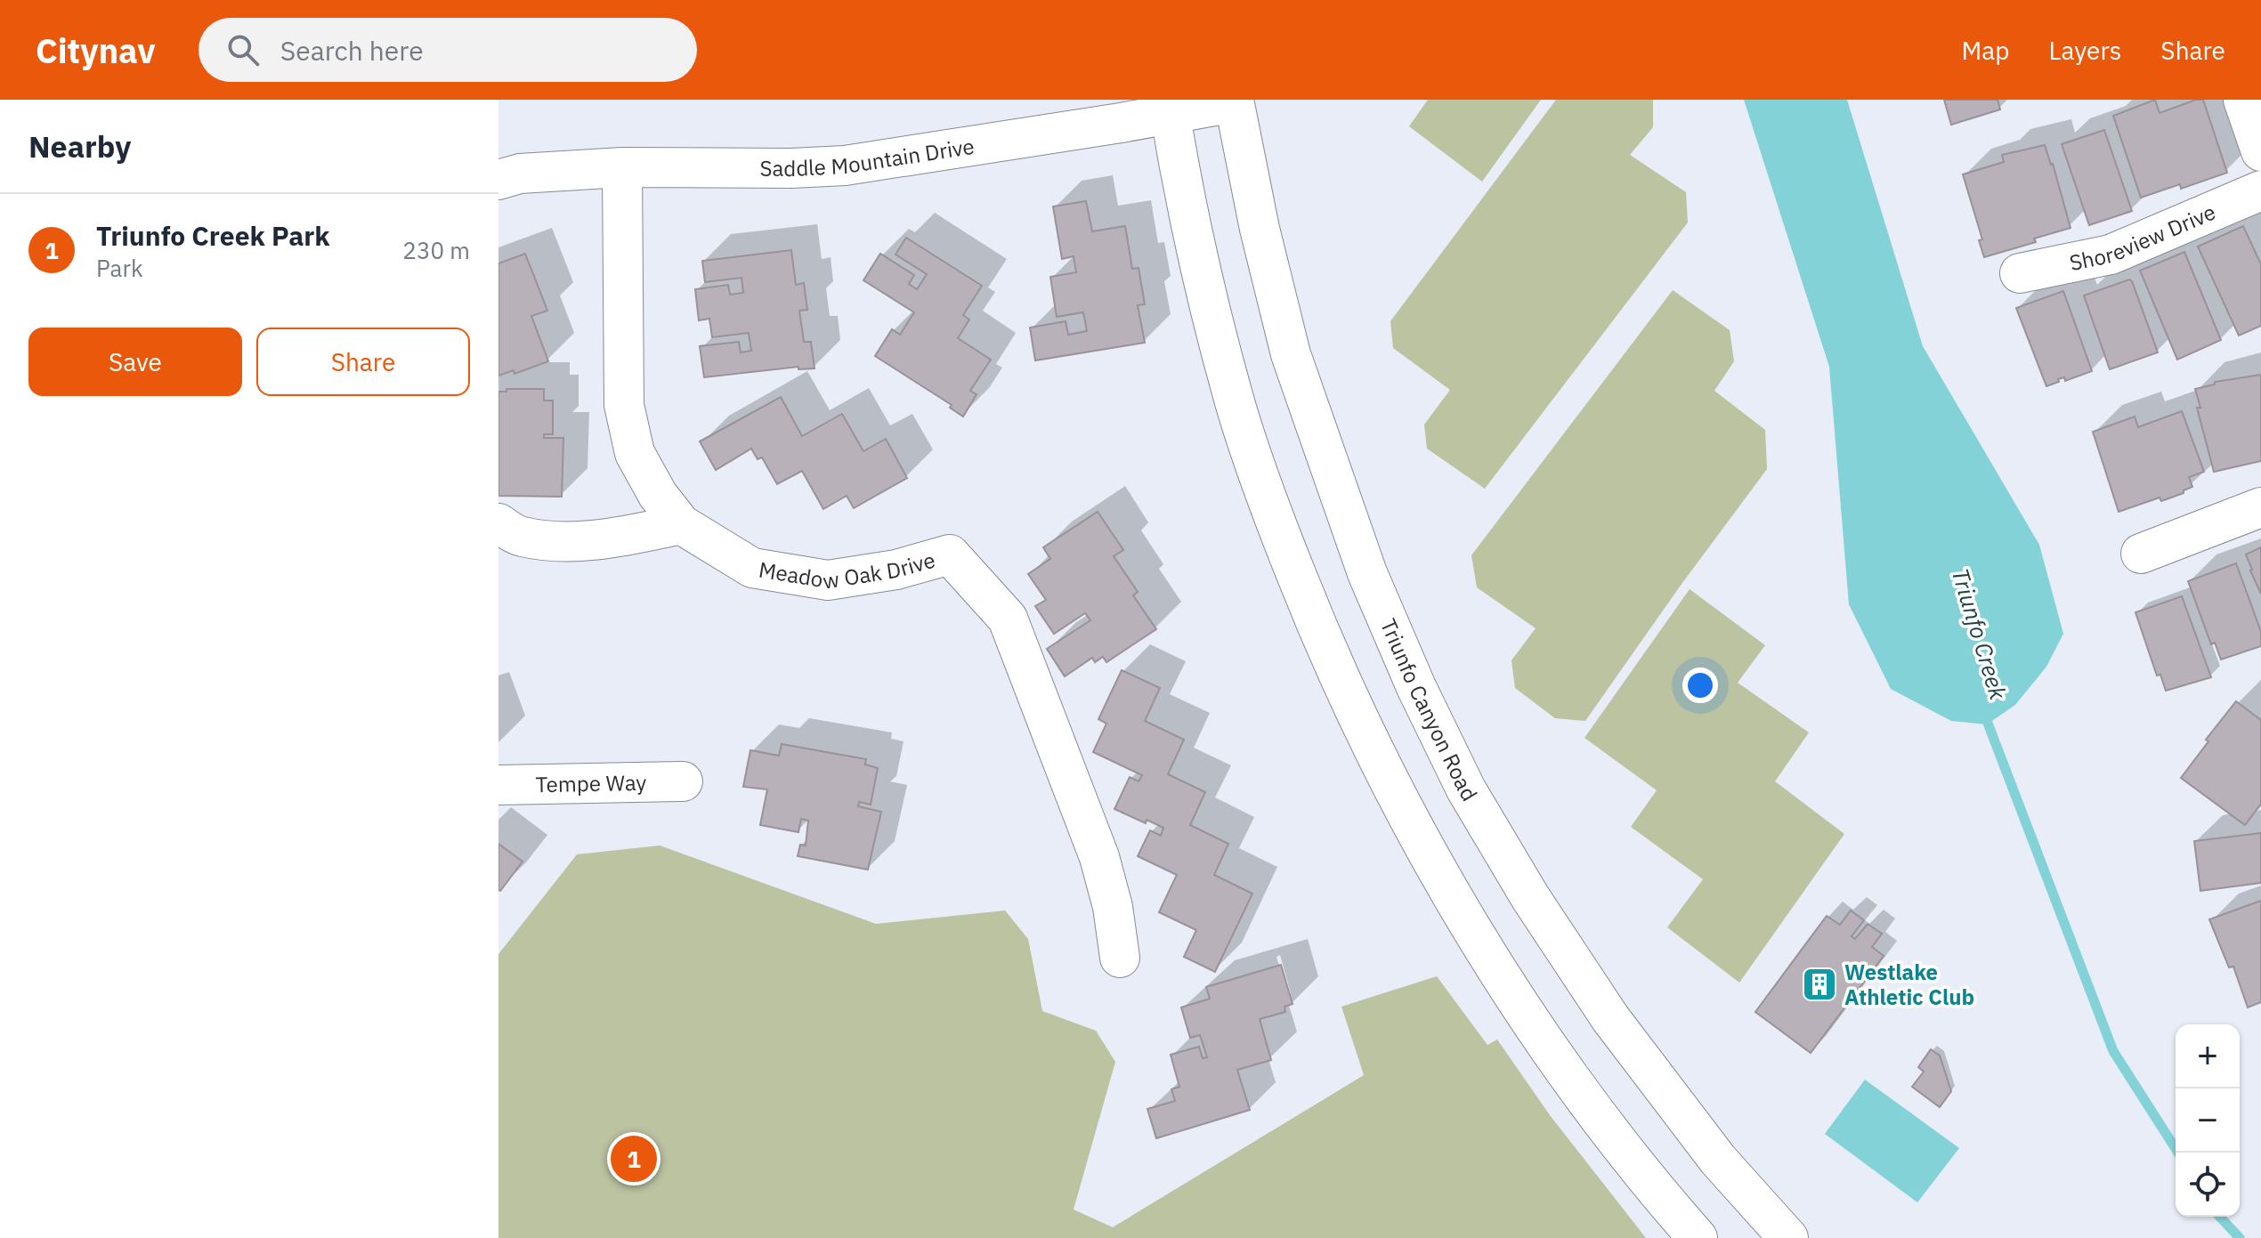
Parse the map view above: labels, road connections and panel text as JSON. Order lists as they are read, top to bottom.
{
  "streets": {
    "street": [
      "Saddle Mountain Drive",
      "Shoreview Drive",
      "Meadow Oak Drive",
      "Triunfo Canyon Road",
      "Tempe Way"
    ]
  },
  "crossings": [
    ["Saddle Mountain Drive", "Meadow Oak Drive"],
    ["Saddle Mountain Drive", "Triunfo Canyon Road"]
  ],
  "water": ["Triunfo Creek"],
  "places": {
    "building": ["Westlake Athletic Club"]
  },
  "page": {
    "header": "Citynav",
    "search": "Search here",
    "nav": ["Map", "Layers", "Share"],
    "heading": "Nearby",
    "list": [
      {
        "mark": "1",
        "name": "Triunfo Creek Park",
        "note": "Park",
        "value": "230 m"
      }
    ],
    "buttons": ["Save", "Share"],
    "map_buttons": ["+", "−"],
    "pins": "1"
  }
}
